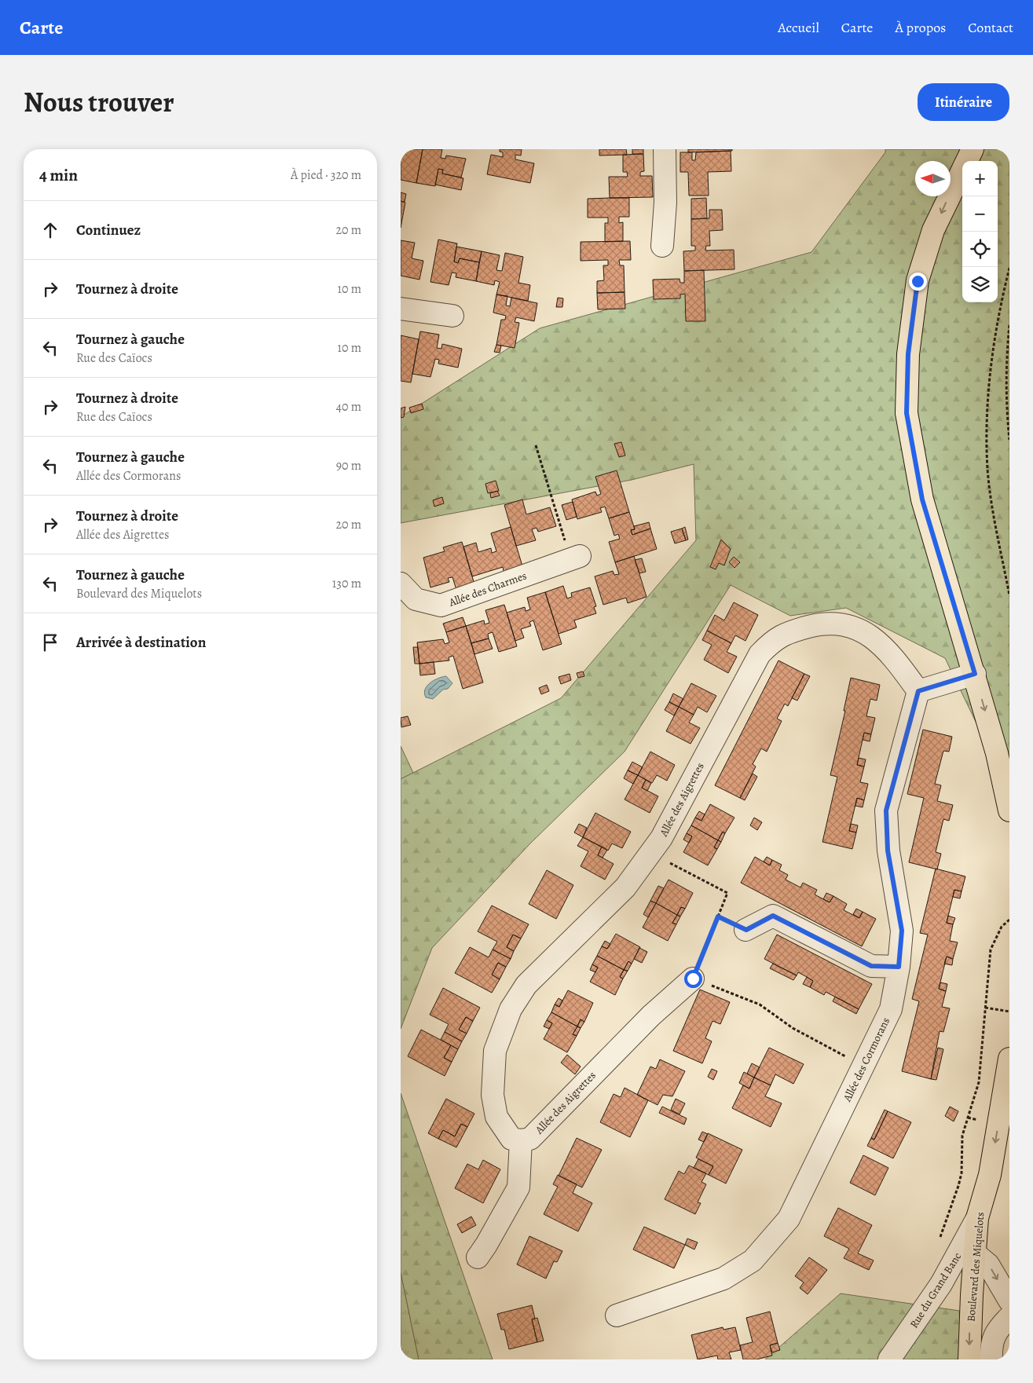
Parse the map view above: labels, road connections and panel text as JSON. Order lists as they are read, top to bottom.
{
  "streets": {
    "main road": ["Boulevard des Miquelots"],
    "street": [
      "Allée des Charmes",
      "Allée des Aigrettes",
      "Allée des Cormorans",
      "Rue du Grand Banc"
    ]
  },
  "crossings": [
    ["Allée des Aigrettes", "Allée des Cormorans"],
    ["Boulevard des Miquelots", "Rue du Grand Banc"]
  ],
  "one_way": ["Boulevard des Miquelots"],
  "north": "left",
  "page": {
    "header": "Carte",
    "nav": [
      "Accueil",
      "Carte",
      "À propos",
      "Contact"
    ],
    "title": "Nous trouver",
    "buttons": "Itinéraire",
    "heading": ["4 min", "À pied · 320 m"],
    "map_buttons": ["+", "−"],
    "list": [
      ["Continuez", "20 m"],
      ["Tournez à droite", "10 m"],
      ["Tournez à gauche", "Rue des Caïocs", "10 m"],
      ["Tournez à droite", "Rue des Caïocs", "40 m"],
      ["Tournez à gauche", "Allée des Cormorans", "90 m"],
      ["Tournez à droite", "Allée des Aigrettes", "20 m"],
      ["Tournez à gauche", "Boulevard des Miquelots", "130 m"],
      "Arrivée à destination"
    ]
  }
}
